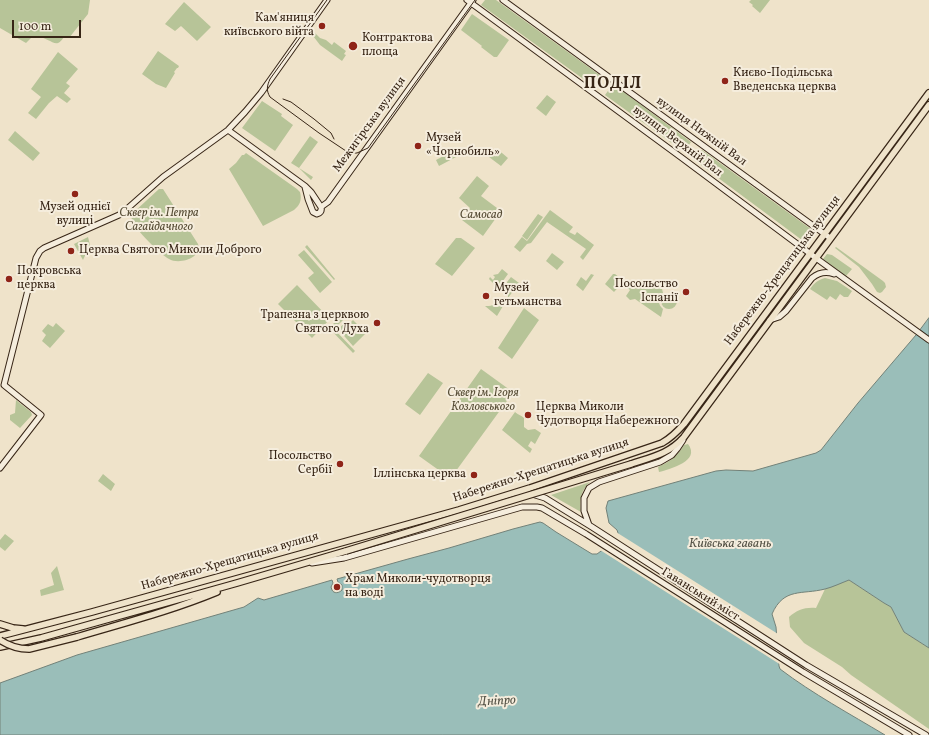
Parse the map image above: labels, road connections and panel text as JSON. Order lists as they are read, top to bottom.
{
  "streets": {
    "main road": [
      "Межигірська вулиця",
      "вулиця Нижній Вал",
      "вулиця Верхній Вал",
      "Набережно-Хрещатицька вулиця",
      "Гаванський міст"
    ]
  },
  "crossings": [
    ["Межигірська вулиця", "вулиця Верхній Вал"],
    ["вулиця Нижній Вал", "Набережно-Хрещатицька вулиця"],
    ["вулиця Верхній Вал", "Набережно-Хрещатицька вулиця"],
    ["Набережно-Хрещатицька вулиця", "Гаванський міст"]
  ],
  "districts": ["ПОДІЛ"],
  "water": ["Київська гавань", "Дніпро"],
  "parks": ["Сквер ім. Петра Сагайдачного", "Самосад", "Сквер ім. Ігоря Козловського"],
  "places": [
    "Кам'яниця київського війта",
    "Контрактова площа",
    "Києво-Подільська Введенська церква",
    "Музей «Чорнобиль»",
    "Музей однієї вулиці",
    "Церква Святого Миколи Доброго",
    "Покровська церква",
    "Посольство Іспанії",
    "Музей гетьманства",
    "Трапезна з церквою Святого Духа",
    "Церква Миколи Чудотворця Набережного",
    "Посольство Сербії",
    "Іллінська церква",
    "Храм Миколи-чудотворця на воді"
  ],
  "scale_bar": "100 m"
}
